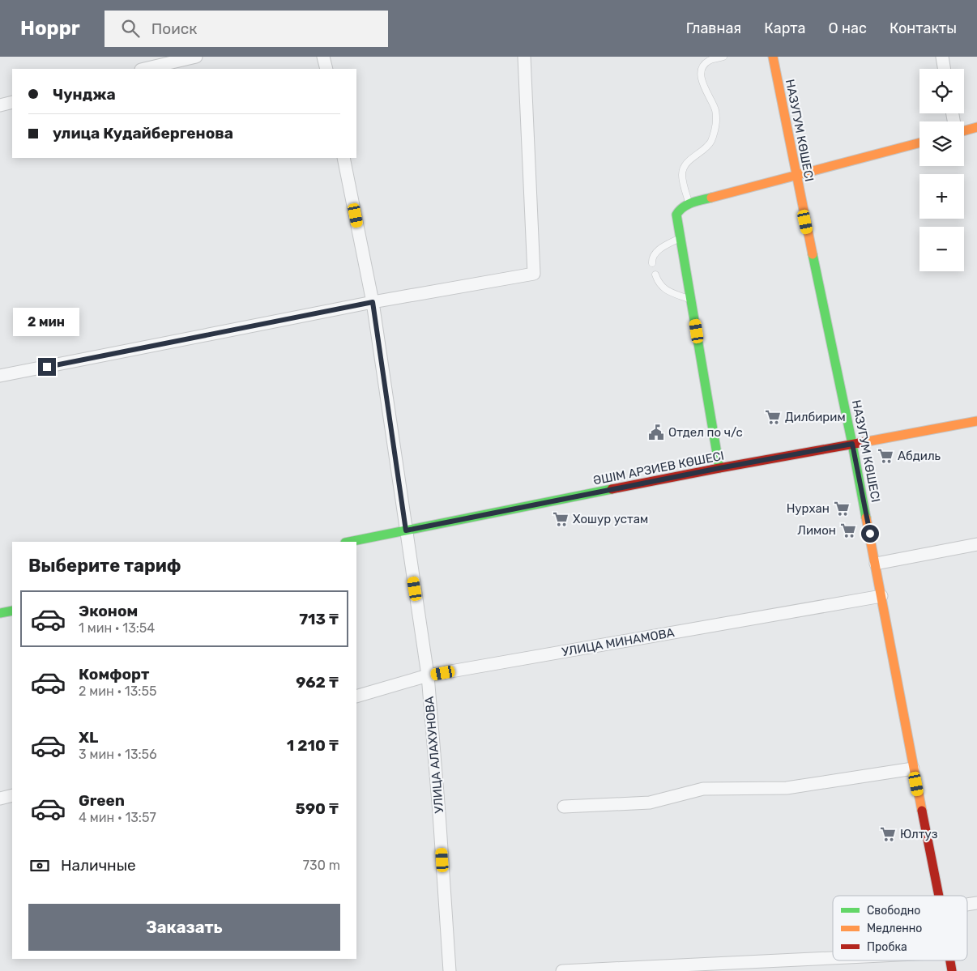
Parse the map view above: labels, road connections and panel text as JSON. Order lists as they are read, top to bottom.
{
  "streets": {
    "street": [
      "НАЗУГУМ КӨШЕСІ",
      "ӘШІМ АРЗИЕВ КӨШЕСІ",
      "УЛИЦА МИНАМОВА",
      "УЛИЦА АЛАХУНОВА"
    ]
  },
  "crossings": [
    ["НАЗУГУМ КӨШЕСІ", "ӘШІМ АРЗИЕВ КӨШЕСІ"],
    ["НАЗУГУМ КӨШЕСІ", "УЛИЦА МИНАМОВА"],
    ["ӘШІМ АРЗИЕВ КӨШЕСІ", "УЛИЦА АЛАХУНОВА"],
    ["УЛИЦА МИНАМОВА", "УЛИЦА АЛАХУНОВА"]
  ],
  "places": {
    "supermarket": [
      "Дилбирим",
      "Абдиль",
      "Нурхан",
      "Хошур устам",
      "Лимон",
      "Юлтуз"
    ],
    "public building": ["Отдел по ч/с"]
  },
  "legend": ["Свободно", "Медленно", "Пробка"],
  "page": {
    "header": "Hoppr",
    "search": "Поиск",
    "nav": [
      "Главная",
      "Карта",
      "О нас",
      "Контакты"
    ],
    "map_buttons": ["+", "−"],
    "banner": ["Чунджа", "улица Кудайбергенова"],
    "bubble": "2 мин",
    "heading": "Выберите тариф",
    "list": [
      {
        "name": "Эконом",
        "note": "1 мин · 13:54",
        "value": "713 ₸"
      },
      {
        "name": "Комфорт",
        "note": "2 мин · 13:55",
        "value": "962 ₸"
      },
      {
        "name": "XL",
        "note": "3 мин · 13:56",
        "value": "1 210 ₸"
      },
      {
        "name": "Green",
        "note": "4 мин · 13:57",
        "value": "590 ₸"
      }
    ],
    "pay": ["Наличные", "730 m"],
    "buttons": "Заказать"
  }
}
